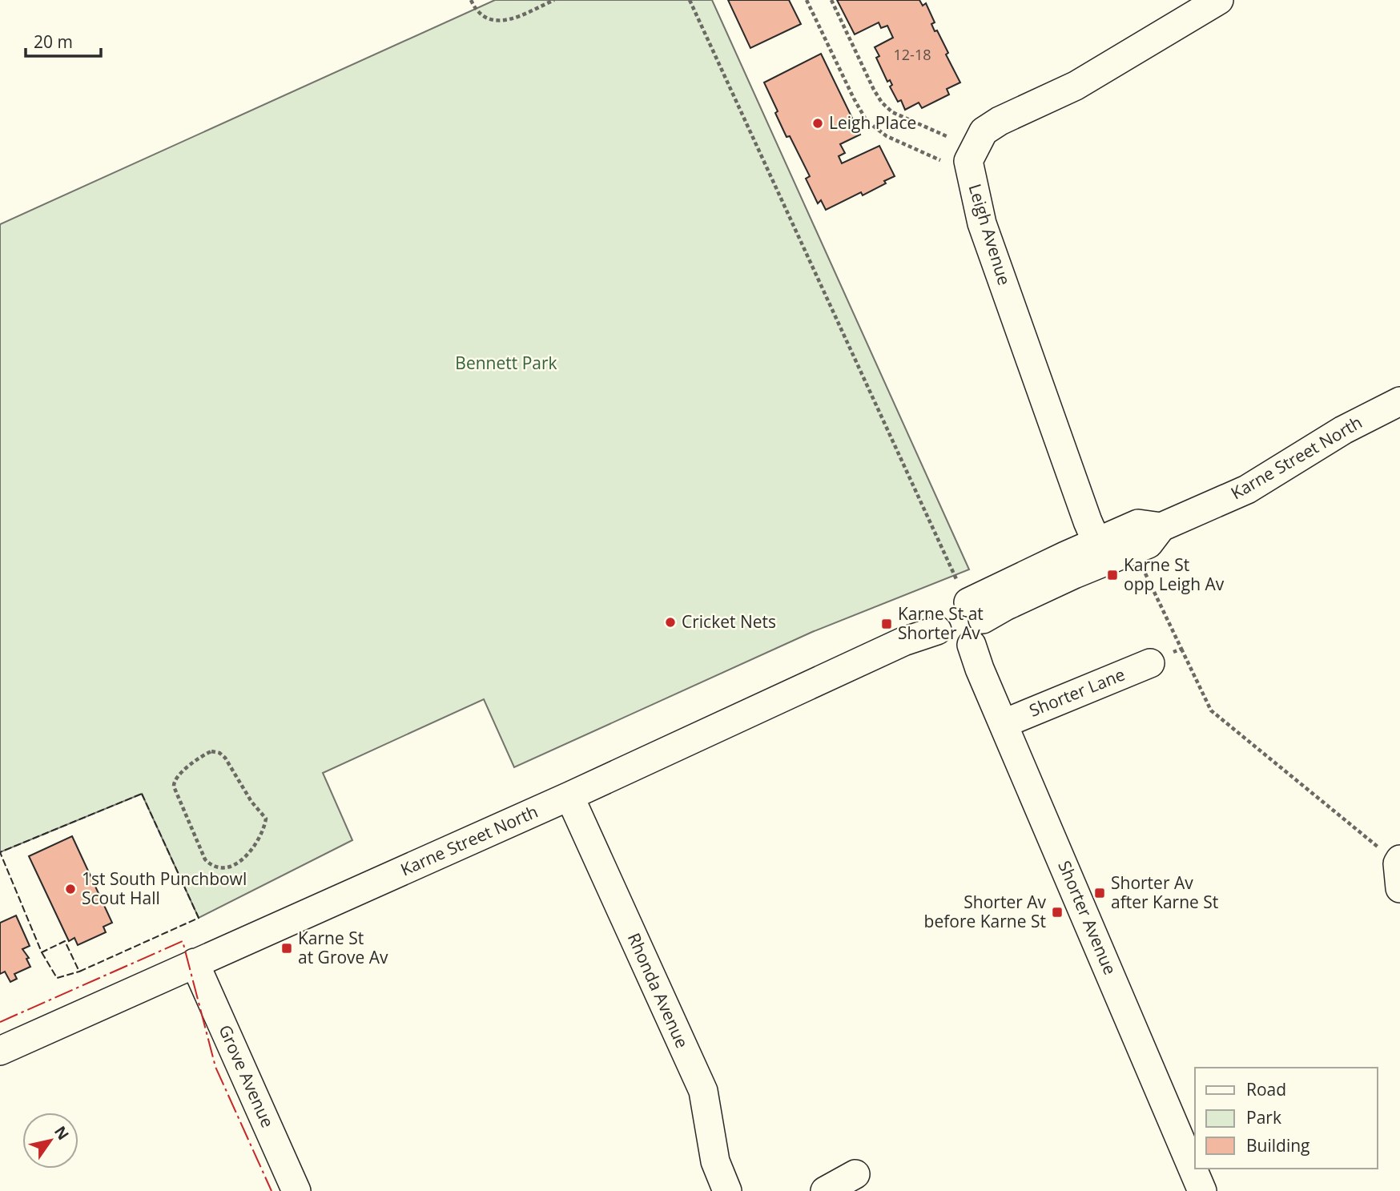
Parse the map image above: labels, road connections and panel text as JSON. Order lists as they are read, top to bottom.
{
  "streets": {
    "street": [
      "Leigh Avenue",
      "Karne Street North",
      "Shorter Lane",
      "Shorter Avenue",
      "Rhonda Avenue",
      "Grove Avenue"
    ]
  },
  "crossings": [
    ["Leigh Avenue", "Karne Street North"],
    ["Karne Street North", "Shorter Avenue"],
    ["Karne Street North", "Rhonda Avenue"],
    ["Karne Street North", "Grove Avenue"],
    ["Shorter Lane", "Shorter Avenue"]
  ],
  "parks": ["Bennett Park"],
  "places": {
    "other": ["Leigh Place", "Cricket Nets", "1st South Punchbowl Scout Hall"],
    "transit": [
      "Karne St opp Leigh Av",
      "Karne St at Shorter Av",
      "Shorter Av after Karne St",
      "Shorter Av before Karne St",
      "Karne St at Grove Av"
    ]
  },
  "house_numbers": ["12-18"],
  "legend": ["Road", "Park", "Building"],
  "scale_bar": "20 m",
  "north": "top right"
}
